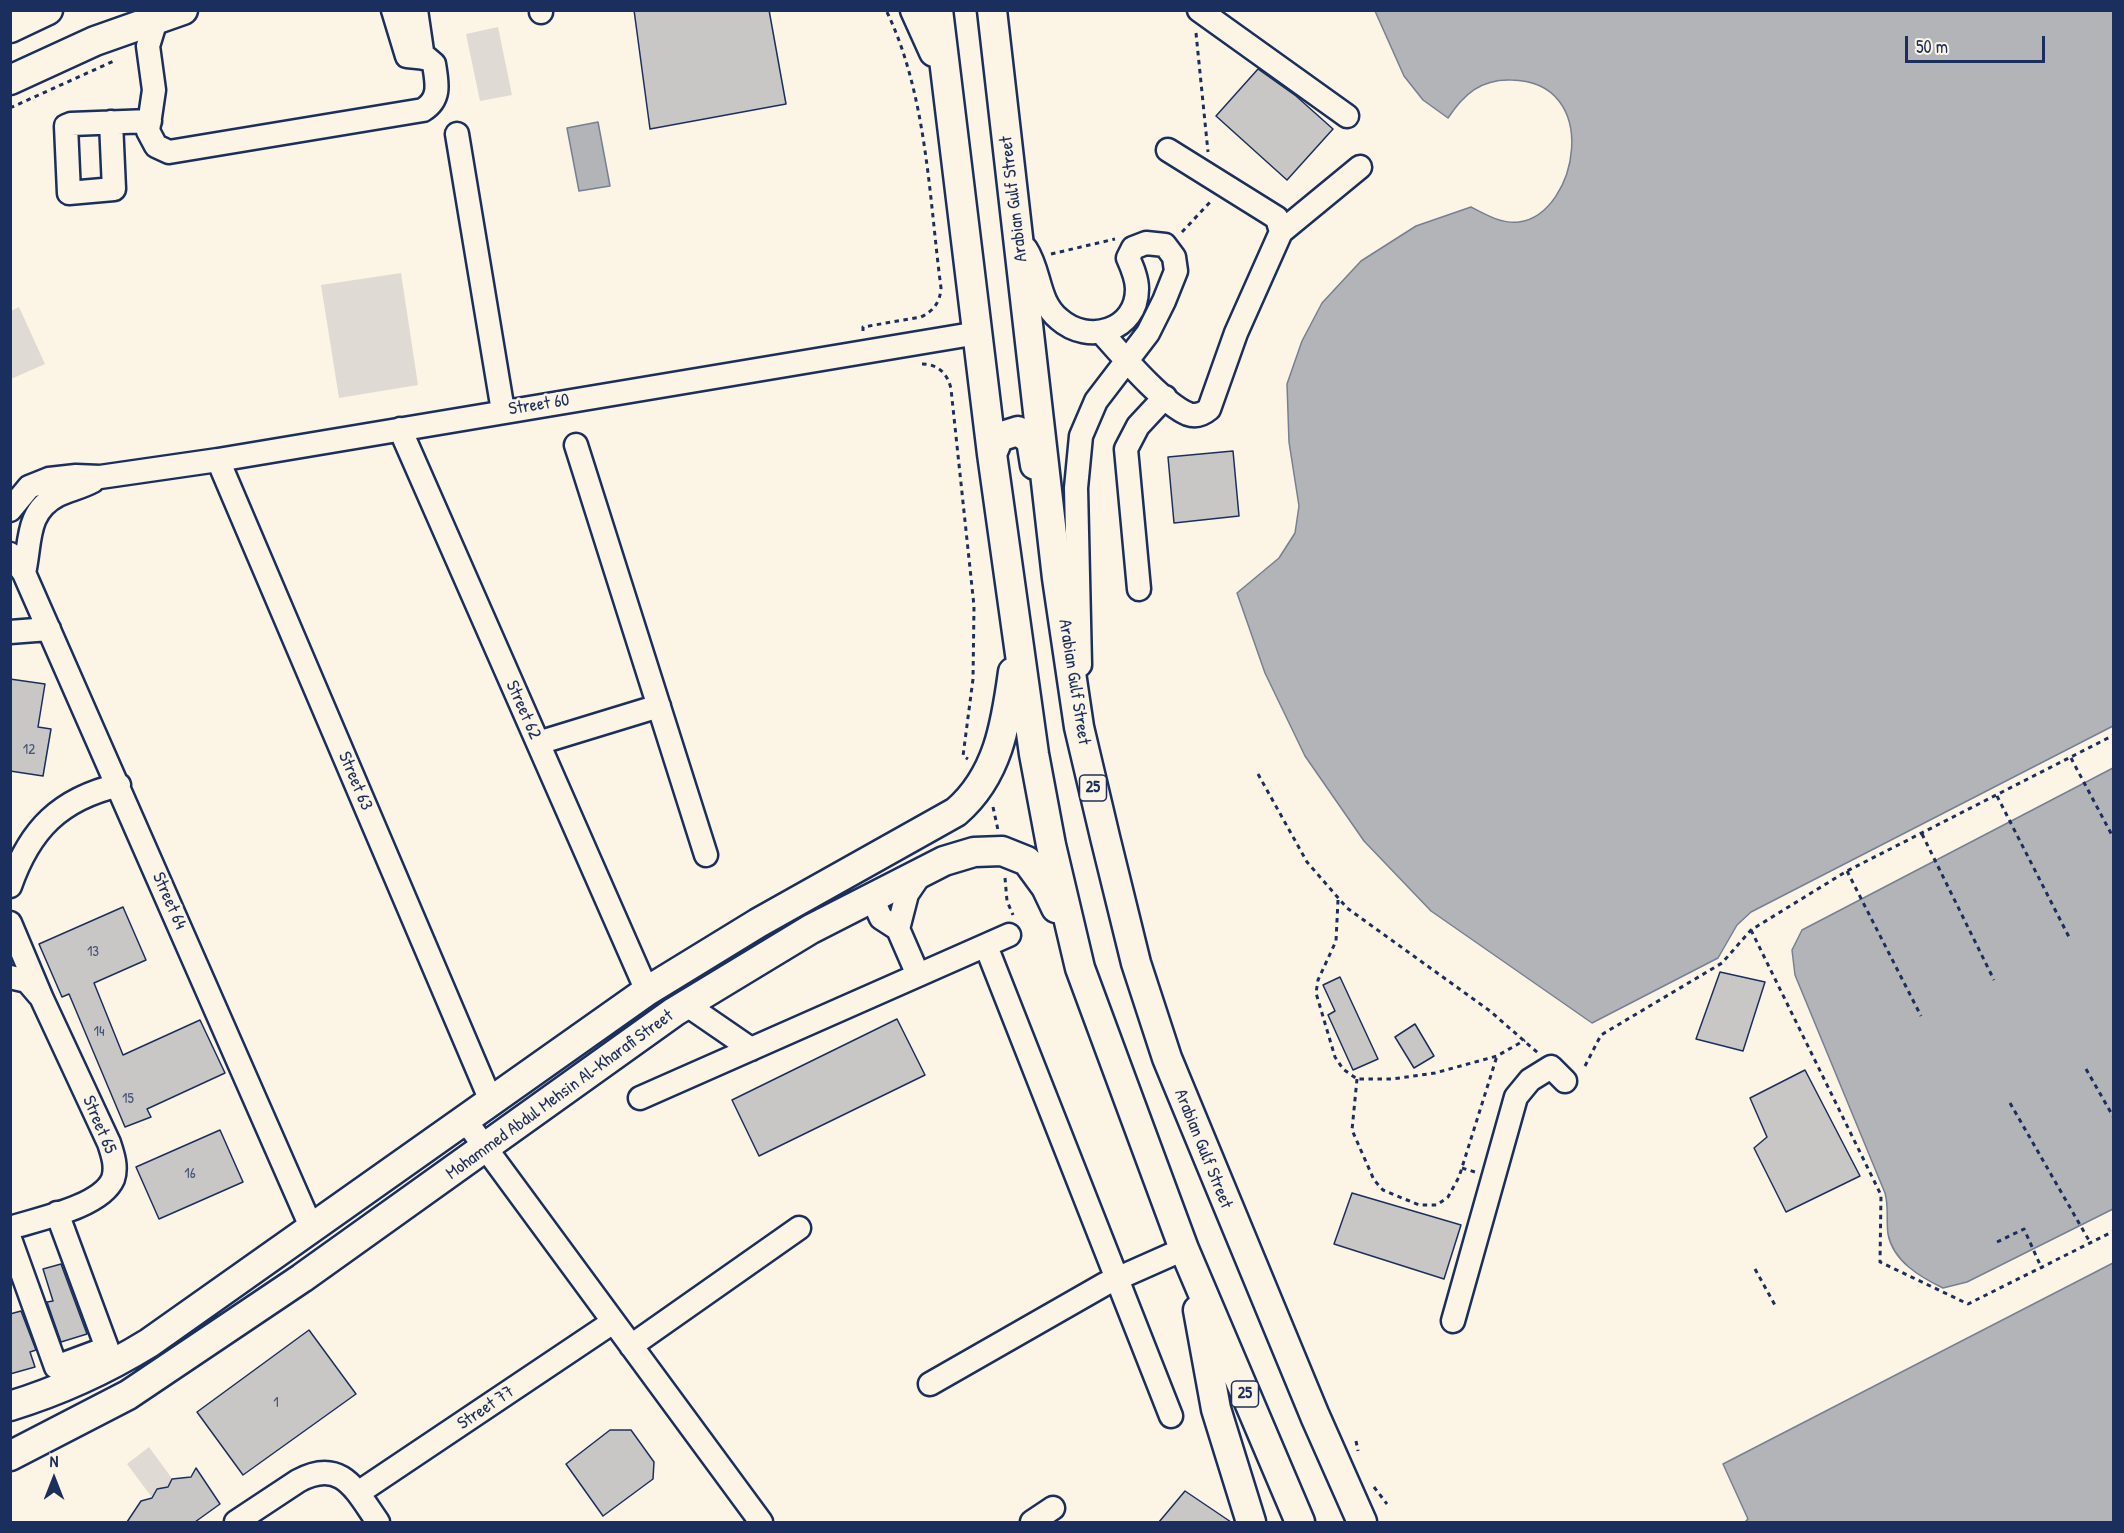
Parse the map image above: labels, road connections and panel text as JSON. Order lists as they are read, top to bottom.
{
  "streets": {
    "main road": ["Arabian Gulf Street", "25", "Mohammed Abdul Mehsin Al-Kharafi Street"],
    "street": [
      "Street 60",
      "Street 62",
      "Street 63",
      "Street 64",
      "Street 65",
      "Street 77"
    ]
  },
  "crossings": [
    ["Street 60", "Street 62"],
    ["Street 60", "Street 63"],
    ["Street 60", "25"],
    ["Street 62", "Mohammed Abdul Mehsin Al-Kharafi Street"],
    ["Street 63", "Mohammed Abdul Mehsin Al-Kharafi Street"],
    ["25", "Mohammed Abdul Mehsin Al-Kharafi Street"],
    ["Street 64", "Mohammed Abdul Mehsin Al-Kharafi Street"]
  ],
  "house_numbers": [
    "12",
    "13",
    "14",
    "15",
    "16",
    "1"
  ],
  "scale_bar": "50 m",
  "north": "top"
}
